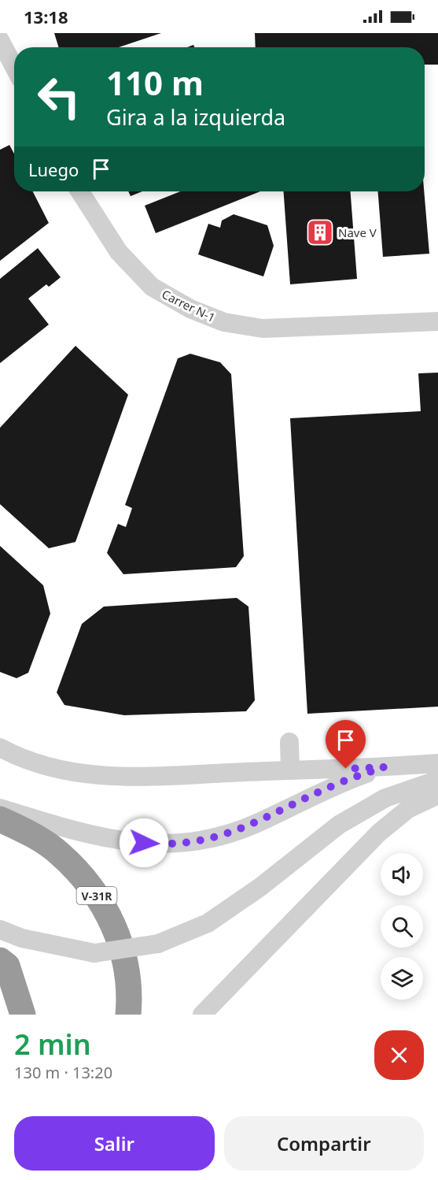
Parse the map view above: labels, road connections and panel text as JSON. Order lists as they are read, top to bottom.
{
  "streets": {
    "highway": ["V-31R"],
    "street": ["Carrer N-1"]
  },
  "places": {
    "building": ["Nave V"]
  },
  "page": {
    "status": "13:18",
    "turn": ["110 m", "Gira a la izquierda"],
    "then": "Luego",
    "heading": ["2 min", "130 m · 13:20"],
    "buttons": ["Salir", "Compartir"]
  }
}
